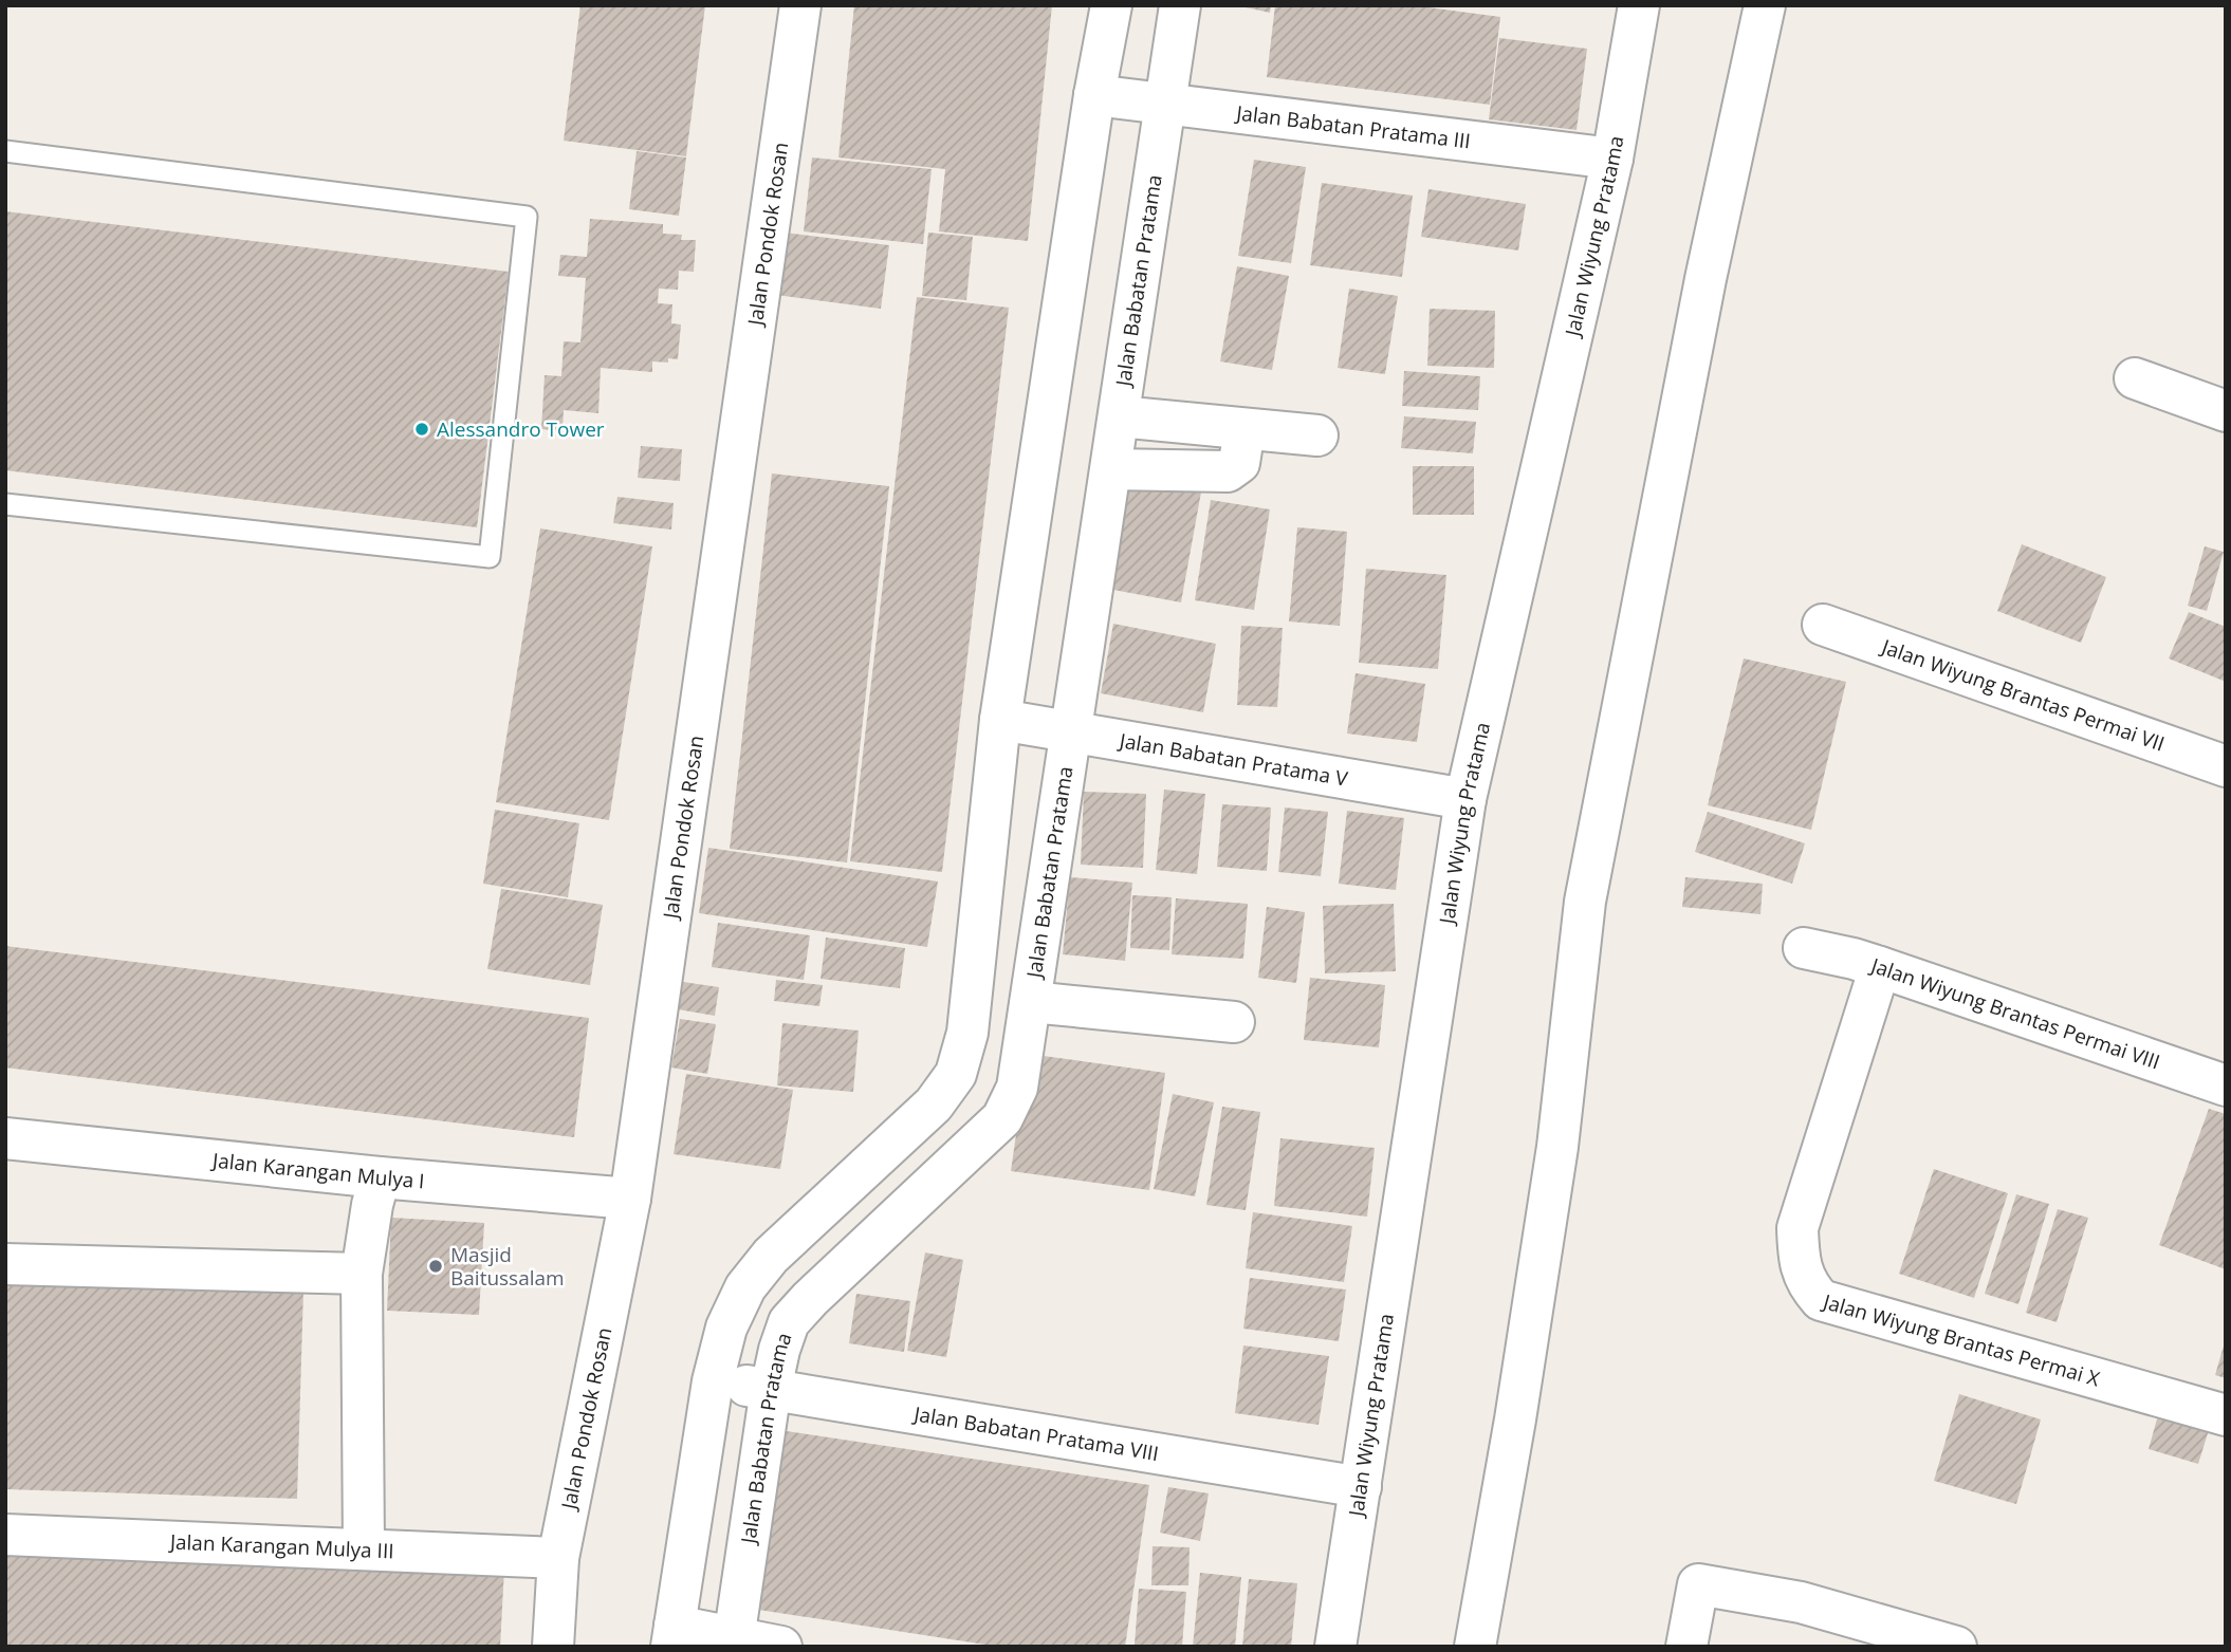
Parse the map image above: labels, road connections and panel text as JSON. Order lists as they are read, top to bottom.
{
  "streets": {
    "street": [
      "Jalan Babatan Pratama III",
      "Jalan Pondok Rosan",
      "Jalan Wiyung Pratama",
      "Jalan Babatan Pratama",
      "Jalan Wiyung Brantas Permai VII",
      "Jalan Babatan Pratama V",
      "Jalan Wiyung Brantas Permai VIII",
      "Jalan Karangan Mulya I",
      "Jalan Wiyung Brantas Permai X",
      "Jalan Babatan Pratama VIII",
      "Jalan Karangan Mulya III"
    ]
  },
  "crossings": [
    ["Jalan Babatan Pratama III", "Jalan Wiyung Pratama"],
    ["Jalan Babatan Pratama III", "Jalan Babatan Pratama"],
    ["Jalan Pondok Rosan", "Jalan Karangan Mulya I"],
    ["Jalan Pondok Rosan", "Jalan Karangan Mulya III"],
    ["Jalan Wiyung Pratama", "Jalan Babatan Pratama V"],
    ["Jalan Wiyung Pratama", "Jalan Babatan Pratama VIII"],
    ["Jalan Babatan Pratama", "Jalan Babatan Pratama V"],
    ["Jalan Babatan Pratama", "Jalan Babatan Pratama VIII"],
    ["Jalan Wiyung Brantas Permai VIII", "Jalan Wiyung Brantas Permai X"]
  ],
  "places": ["Alessandro Tower", "Masjid Baitussalam"]
}
